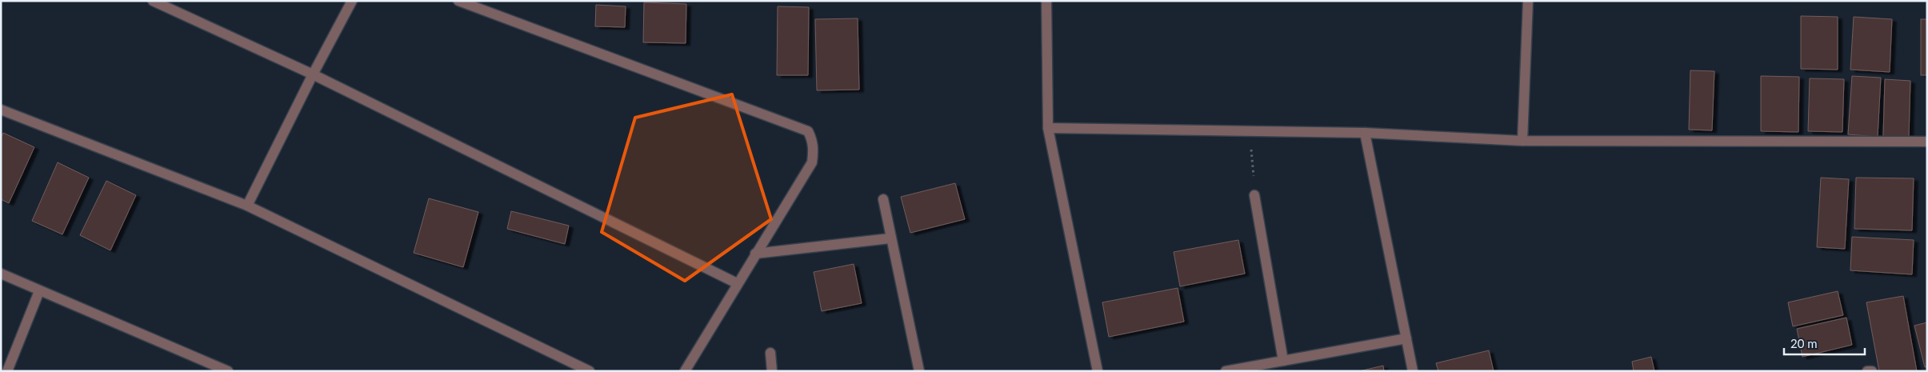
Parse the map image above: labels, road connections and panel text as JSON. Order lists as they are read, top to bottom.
{
  "scale_bar": "20 m"
}
